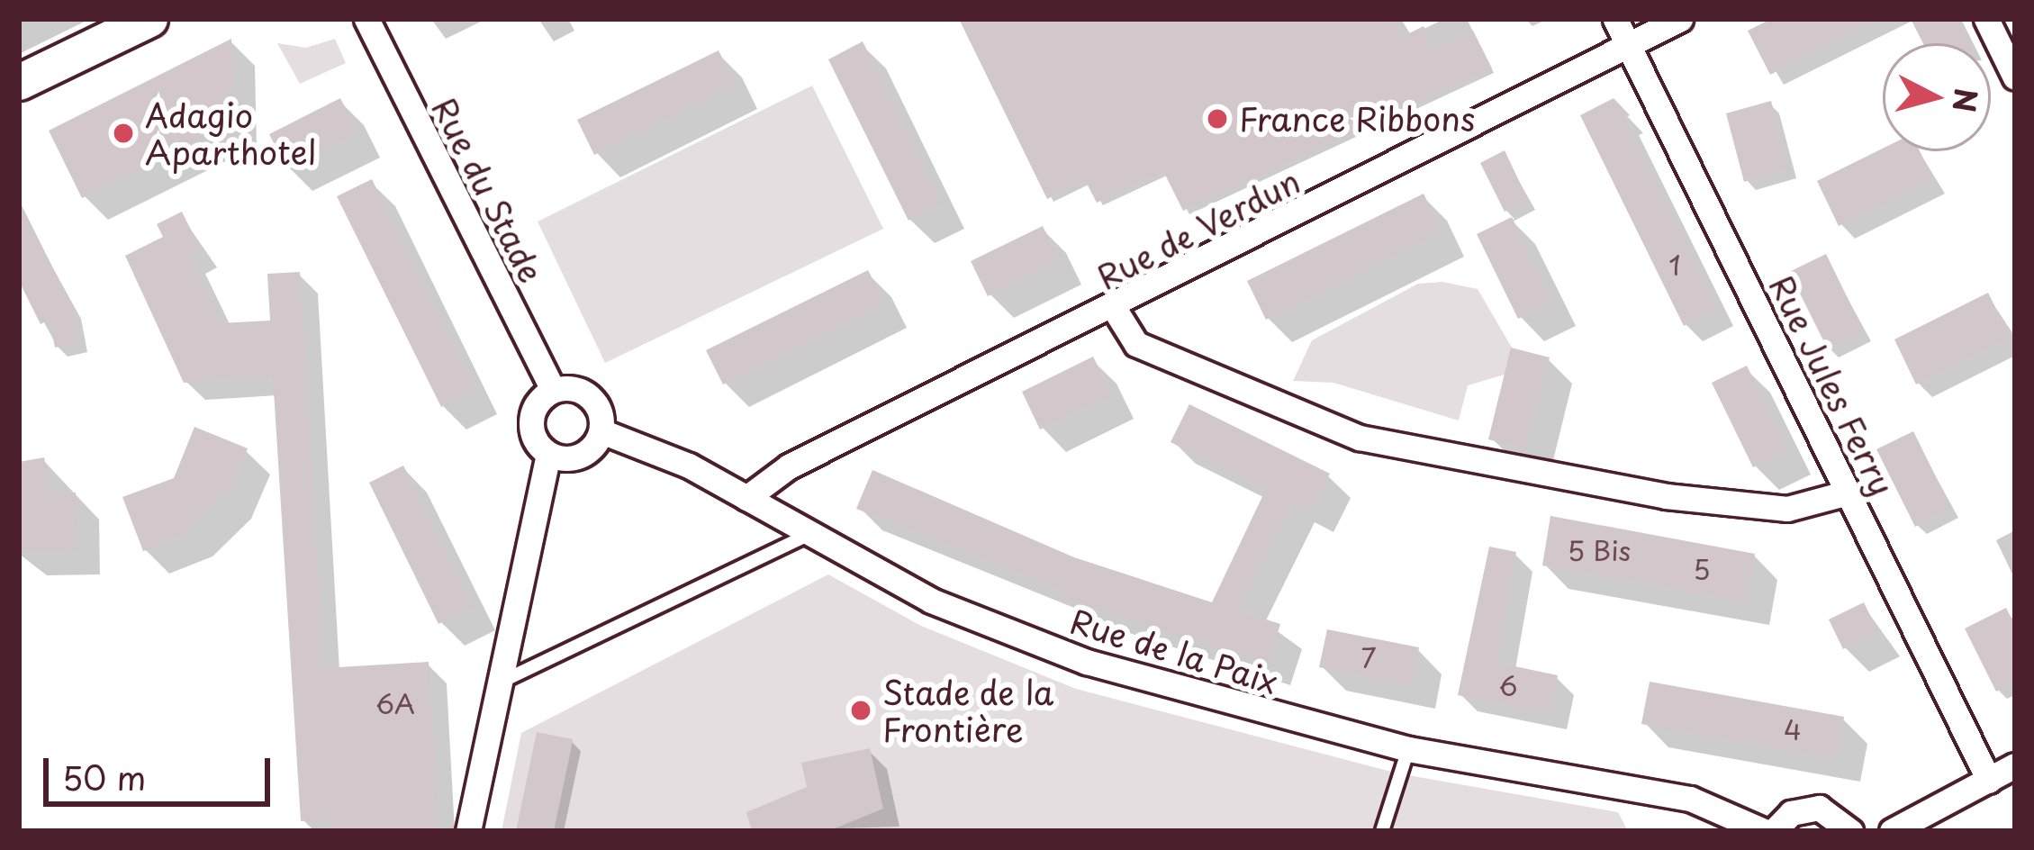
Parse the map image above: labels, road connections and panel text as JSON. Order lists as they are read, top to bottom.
{
  "streets": {
    "street": [
      "Rue du Stade",
      "Rue de Verdun",
      "Rue Jules Ferry",
      "Rue de la Paix"
    ]
  },
  "crossings": [
    ["Rue du Stade", "Rue de la Paix"],
    ["Rue de Verdun", "Rue Jules Ferry"],
    ["Rue de Verdun", "Rue de la Paix"]
  ],
  "places": ["France Ribbons", "Adagio Aparthotel", "Stade de la Frontière"],
  "house_numbers": [
    "1",
    "5 Bis",
    "5",
    "7",
    "6",
    "6A",
    "4"
  ],
  "scale_bar": "50 m",
  "north": "right"
}
